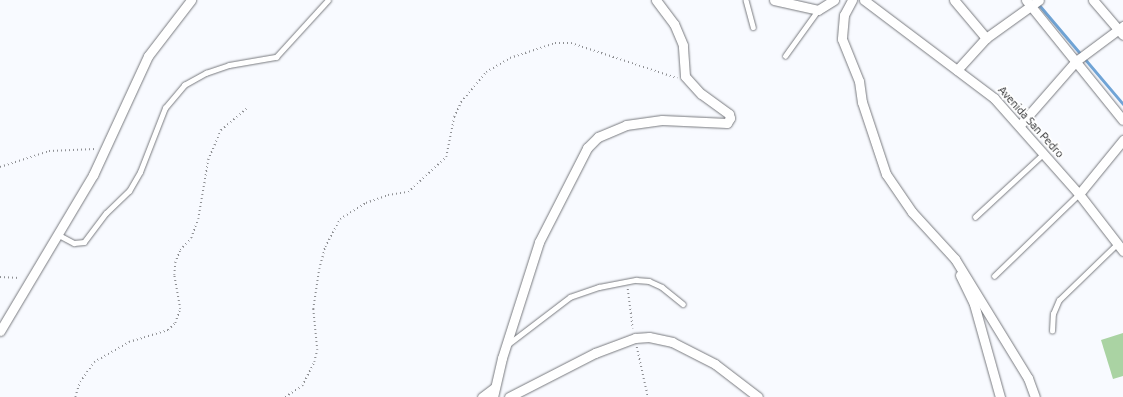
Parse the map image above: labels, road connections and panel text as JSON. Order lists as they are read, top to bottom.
{
  "streets": {
    "street": ["Avenida San Pedro"]
  }
}
